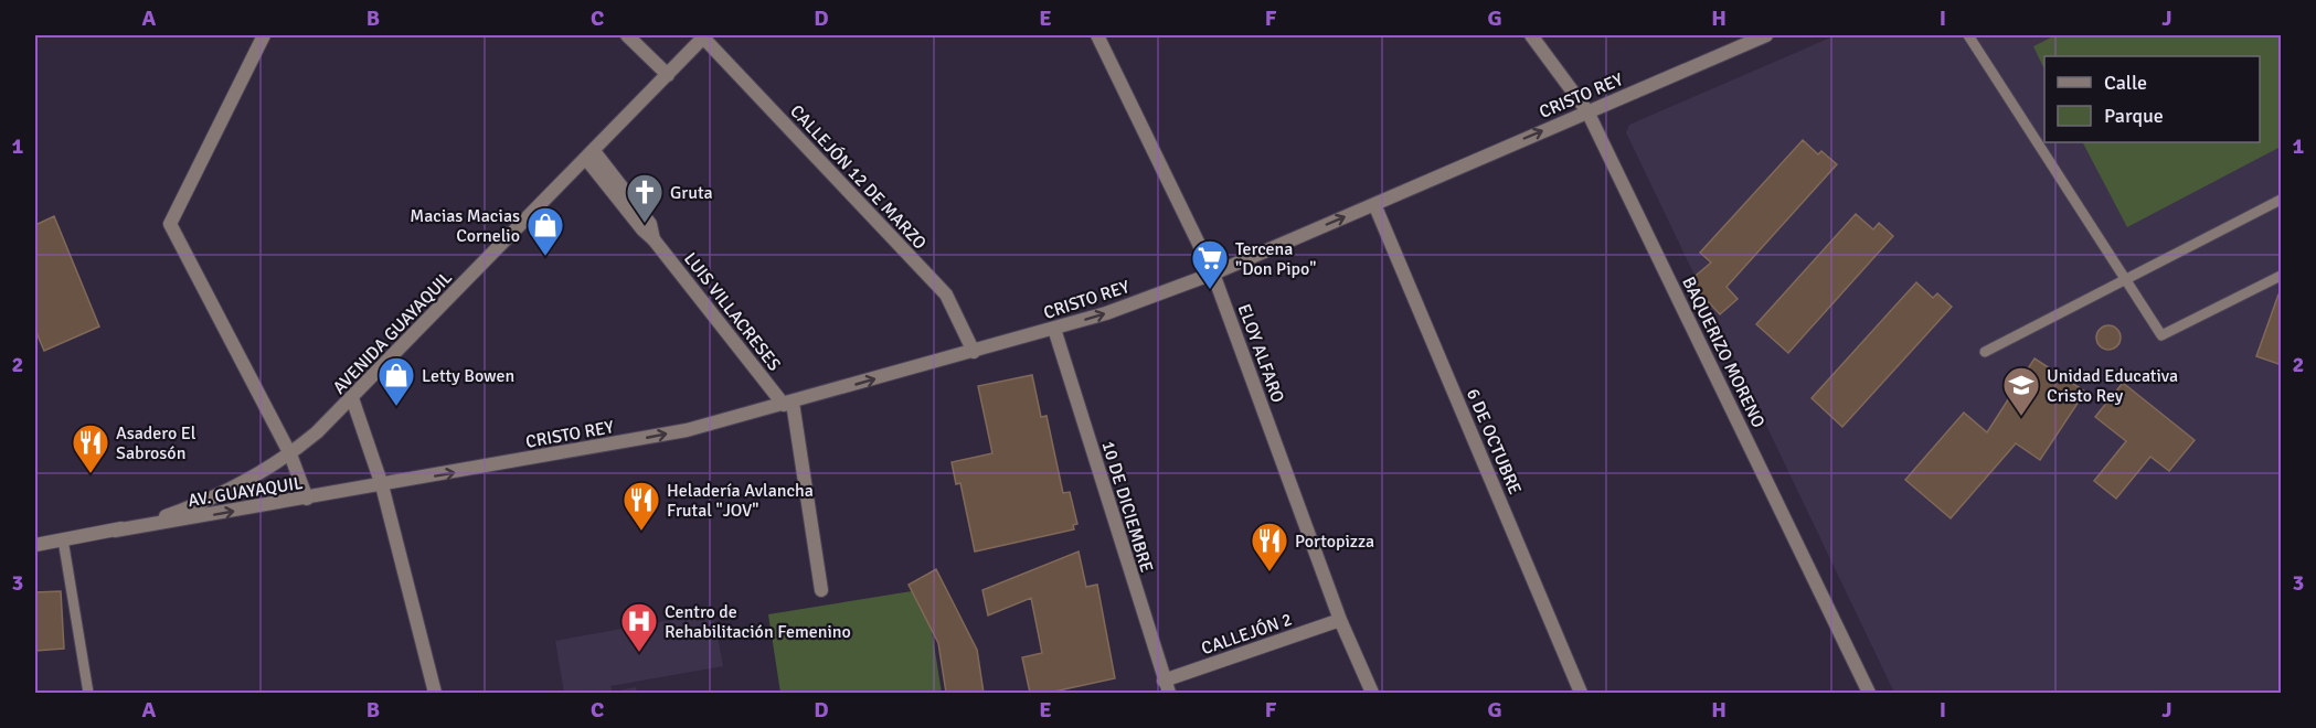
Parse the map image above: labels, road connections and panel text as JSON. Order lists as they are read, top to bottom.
{
  "streets": {
    "street": [
      "CRISTO REY",
      "CALLEJÓN 12 DE MARZO",
      "LUIS VILLACRESES",
      "AVENIDA GUAYAQUIL",
      "BAQUERIZO MORENO",
      "ELOY ALFARO",
      "6 DE OCTUBRE",
      "AV. GUAYAQUIL",
      "10 DE DICIEMBRE",
      "CALLEJÓN 2"
    ]
  },
  "crossings": [
    ["CRISTO REY", "CALLEJÓN 12 DE MARZO"],
    ["CRISTO REY", "LUIS VILLACRESES"],
    ["CRISTO REY", "BAQUERIZO MORENO"],
    ["CRISTO REY", "ELOY ALFARO"],
    ["CRISTO REY", "6 DE OCTUBRE"],
    ["CRISTO REY", "AV. GUAYAQUIL"],
    ["CRISTO REY", "10 DE DICIEMBRE"],
    ["CALLEJÓN 12 DE MARZO", "AVENIDA GUAYAQUIL"],
    ["LUIS VILLACRESES", "AVENIDA GUAYAQUIL"],
    ["AVENIDA GUAYAQUIL", "AV. GUAYAQUIL"],
    ["ELOY ALFARO", "CALLEJÓN 2"],
    ["10 DE DICIEMBRE", "CALLEJÓN 2"]
  ],
  "one_way": ["CRISTO REY", "AV. GUAYAQUIL"],
  "places": {
    "church": ["Gruta"],
    "shop": ["Macias Macias Cornelio", "Letty Bowen"],
    "supermarket": ["Tercena \"Don Pipo\""],
    "school or university": ["Unidad Educativa Cristo Rey"],
    "restaurant": ["Asadero El Sabrosón", "Heladería Avlancha Frutal \"JOV\"", "Portopizza"],
    "hospital": ["Centro de Rehabilitación Femenino"]
  },
  "legend": ["Calle", "Parque"],
  "grid": {
    "columns": [
      "A",
      "B",
      "C",
      "D",
      "E",
      "F",
      "G",
      "H",
      "I",
      "J"
    ],
    "rows": ["1", "2", "3"]
  }
}
